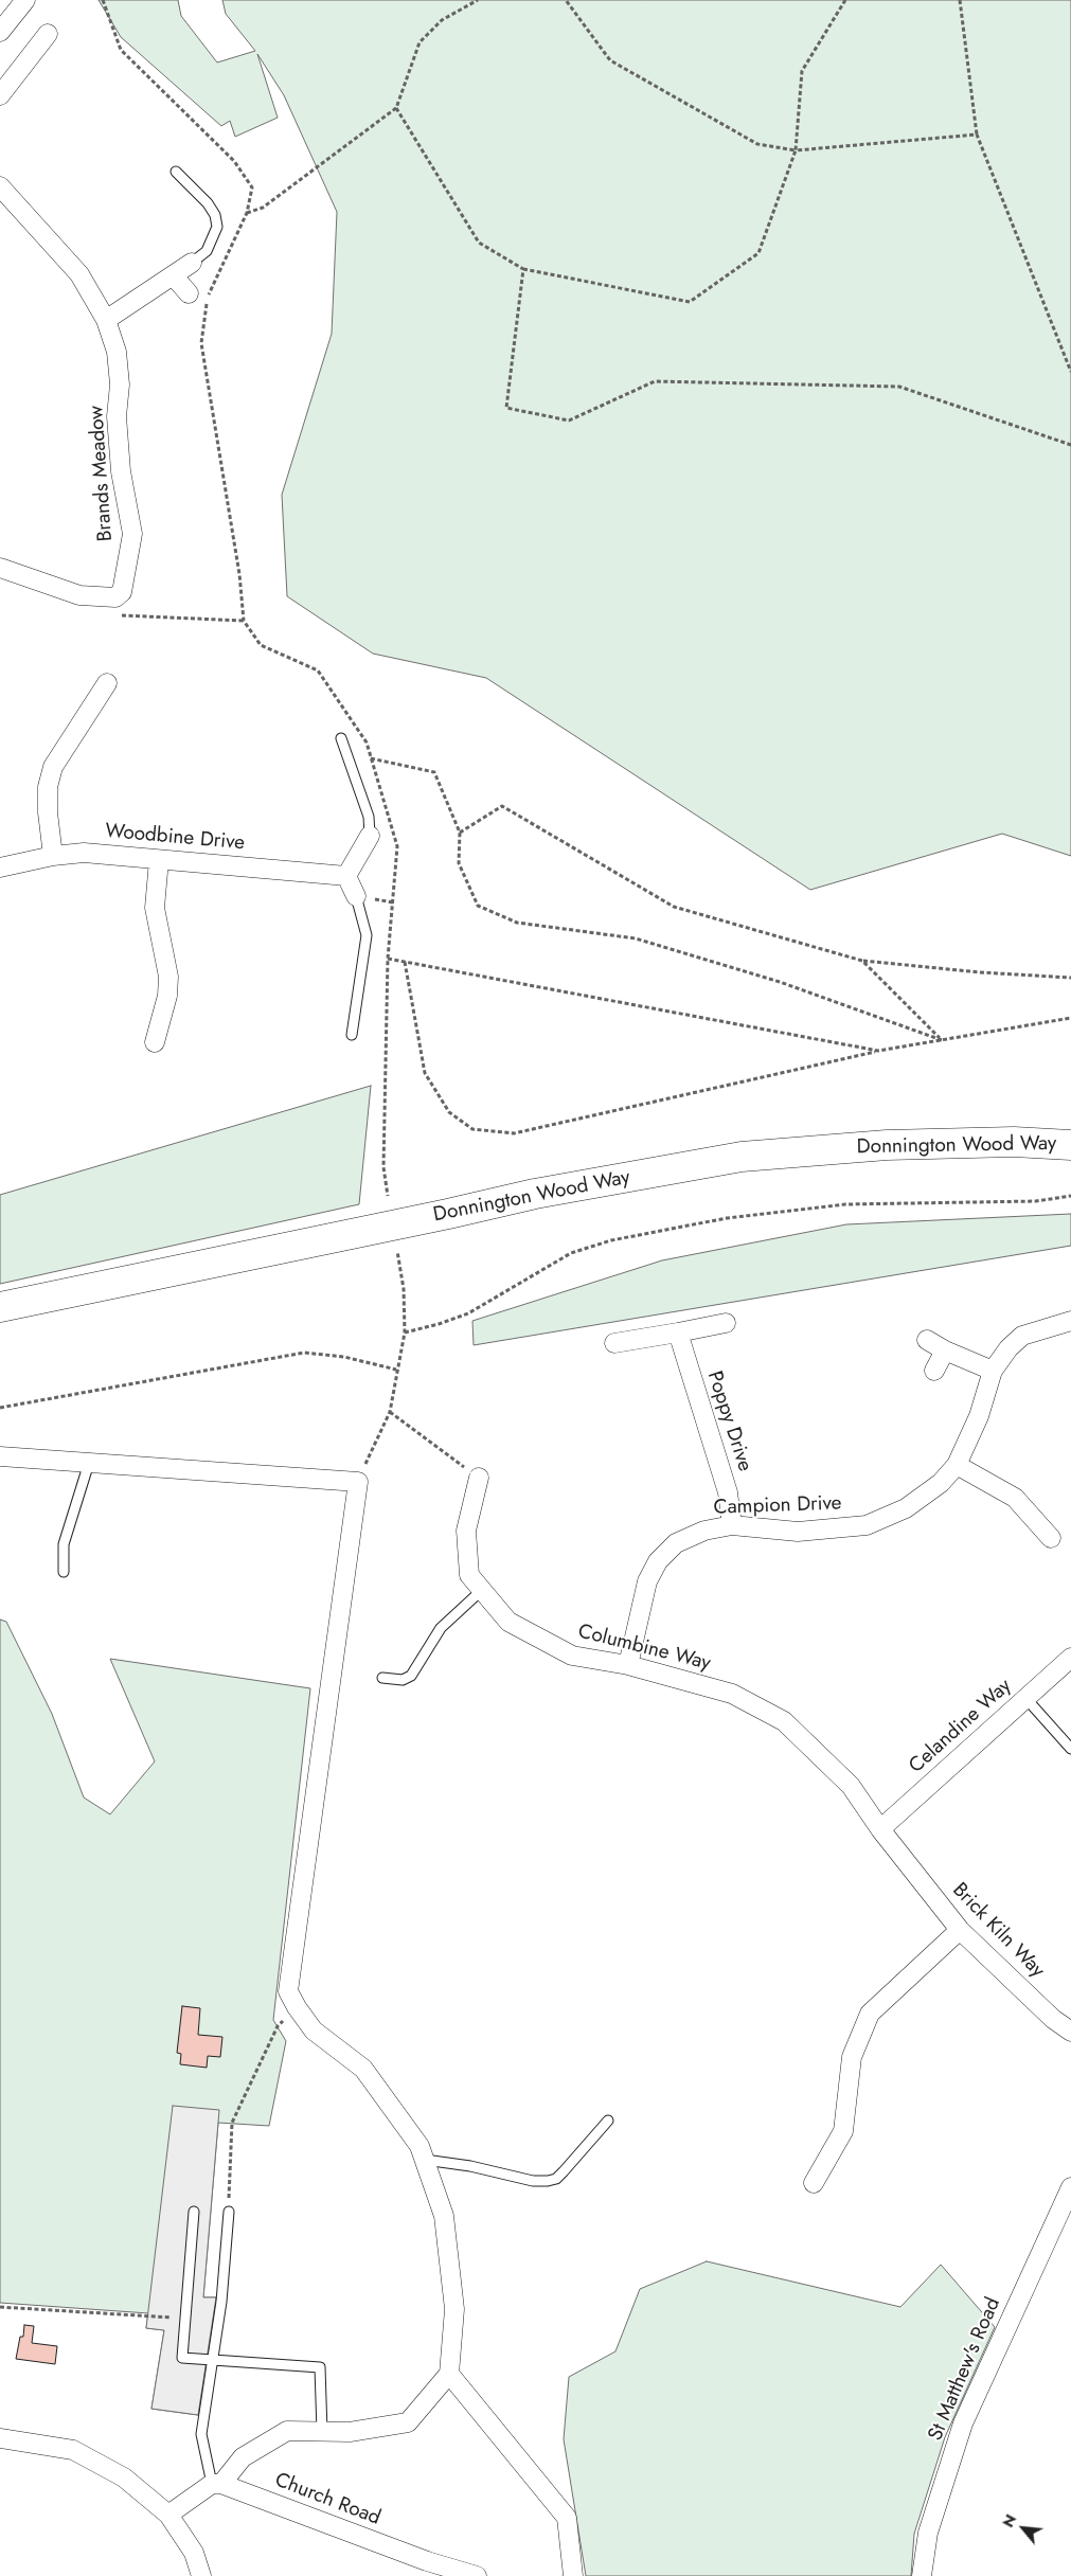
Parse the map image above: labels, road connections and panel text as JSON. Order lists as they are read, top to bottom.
{
  "streets": {
    "main road": ["Donnington Wood Way"],
    "street": [
      "Brands Meadow",
      "Woodbine Drive",
      "Poppy Drive",
      "Campion Drive",
      "Columbine Way",
      "Celandine Way",
      "Brick Kiln Way",
      "St Matthew's Road",
      "Church Road"
    ]
  },
  "crossings": [
    ["Poppy Drive", "Campion Drive"],
    ["Campion Drive", "Columbine Way"],
    ["Columbine Way", "Celandine Way"],
    ["Columbine Way", "Brick Kiln Way"],
    ["Celandine Way", "Brick Kiln Way"]
  ],
  "north": "top left"
}
